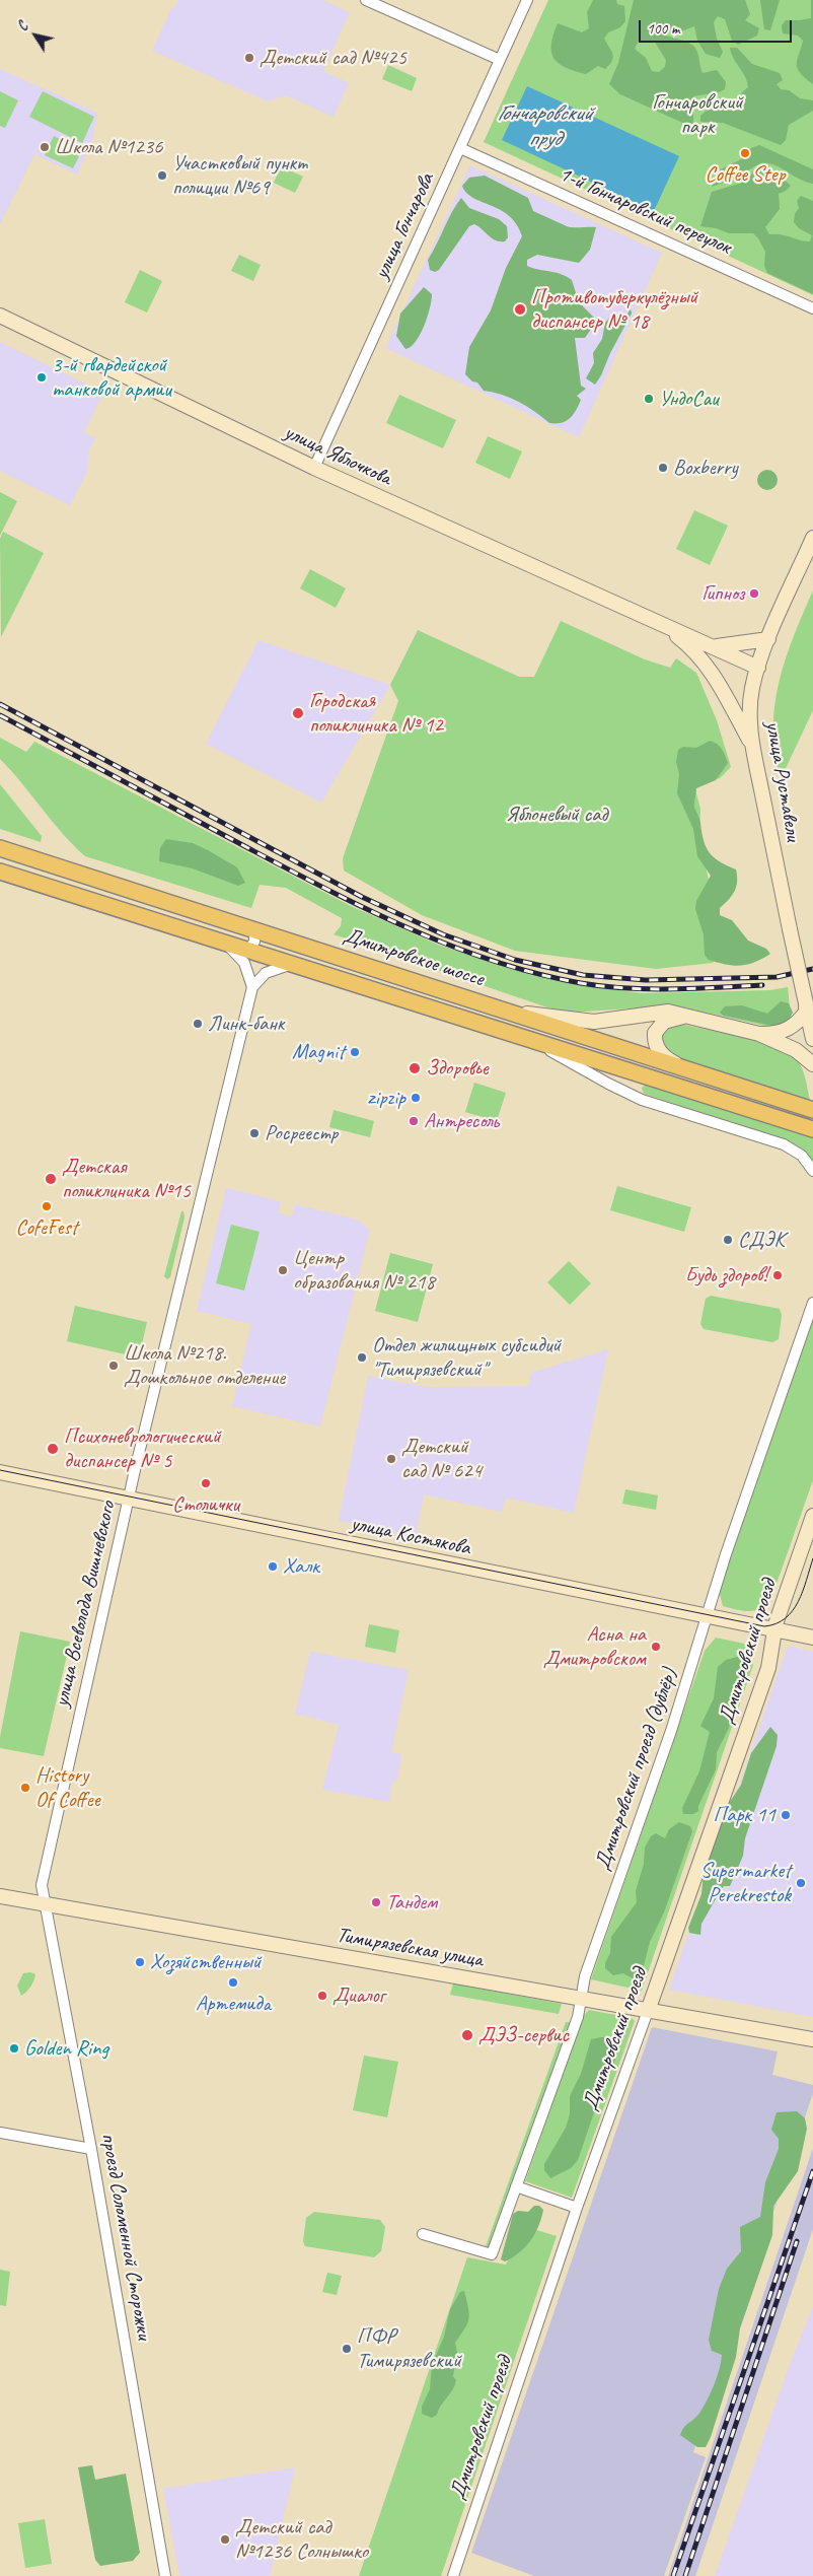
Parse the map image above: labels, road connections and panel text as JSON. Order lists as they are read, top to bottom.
{
  "streets": {
    "main road": [
      "улица Яблочкова",
      "улица Руставели",
      "Дмитровское шоссе",
      "улица Костякова",
      "Дмитровский проезд",
      "Тимирязевская улица"
    ],
    "street": [
      "1-й Гончаровский переулок",
      "улица Гончарова",
      "улица Всеволода Вишневского",
      "Дмитровский проезд (дублёр)",
      "проезд Соломенной Сторожки"
    ]
  },
  "crossings": [
    ["1-й Гончаровский переулок", "улица Гончарова"],
    ["улица Гончарова", "улица Яблочкова"],
    ["улица Костякова", "улица Всеволода Вишневского"],
    ["улица Костякова", "Дмитровский проезд"],
    ["улица Костякова", "Дмитровский проезд (дублёр)"],
    ["улица Всеволода Вишневского", "Тимирязевская улица"],
    ["улица Всеволода Вишневского", "проезд Соломенной Сторожки"],
    ["Дмитровский проезд", "Тимирязевская улица"],
    ["Дмитровский проезд (дублёр)", "Тимирязевская улица"],
    ["Тимирязевская улица", "проезд Соломенной Сторожки"]
  ],
  "water": ["Гончаровский пруд"],
  "parks": ["Гончаровский парк", "Яблоневый сад"],
  "places": [
    "Детский сад №425",
    "Школа №1236",
    "Coffee Step",
    "Участковый пункт полиции №69",
    "Противотуберкулёзный диспансер № 18",
    "3-й гвардейской танковой армии",
    "УндоСаи",
    "Boxberry",
    "Гипноз",
    "Городская поликлиника № 12",
    "Линк-банк",
    "Magnit",
    "Здоровье",
    "zipzip",
    "Антресоль",
    "Росреестр",
    "Детская поликлиника №15",
    "CofeFest",
    "СДЭК",
    "Центр образования № 218",
    "Будь здоров!",
    "Отдел жилищных субсидий \"Тимирязевский\"",
    "Школа №218. Дошкольное отделение",
    "Психоневрологический диспансер № 5",
    "Детский сад № 624",
    "Столички",
    "Халк",
    "Асна на Дмитровском",
    "History Of Coffee",
    "Парк 11",
    "Supermarket Perekrestok",
    "Тандем",
    "Хозяйственный",
    "Артемида",
    "Диалог",
    "ДЭЗ-сервис",
    "Golden Ring",
    "ПФР Тимирязевский",
    "Детский сад №1236 Солнышко"
  ],
  "scale_bar": "100 m",
  "north": "top left"
}
